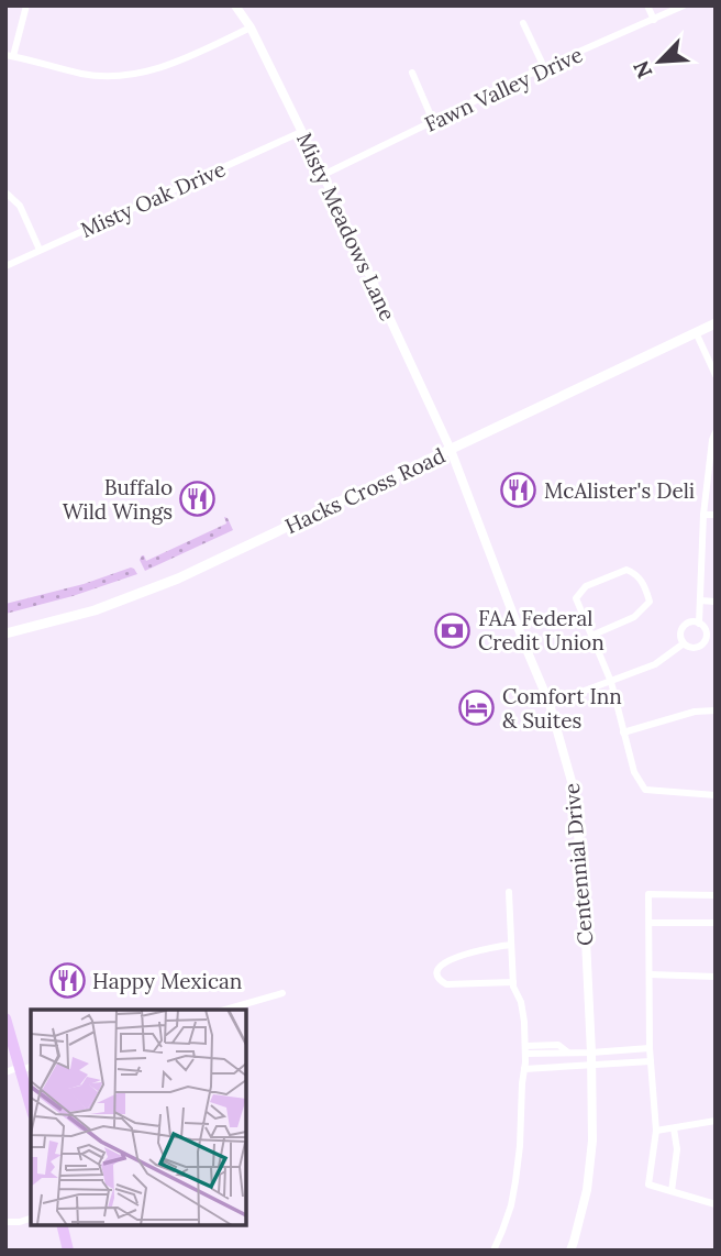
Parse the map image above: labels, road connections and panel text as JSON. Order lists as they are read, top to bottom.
{
  "streets": {
    "main road": ["Hacks Cross Road"],
    "street": [
      "Fawn Valley Drive",
      "Misty Oak Drive",
      "Misty Meadows Lane",
      "Centennial Drive"
    ]
  },
  "crossings": [
    ["Fawn Valley Drive", "Misty Meadows Lane"],
    ["Misty Oak Drive", "Misty Meadows Lane"],
    ["Misty Meadows Lane", "Hacks Cross Road"],
    ["Misty Meadows Lane", "Centennial Drive"],
    ["Hacks Cross Road", "Centennial Drive"]
  ],
  "places": {
    "restaurant": ["McAlister's Deli", "Buffalo Wild Wings", "Happy Mexican"],
    "bank": ["FAA Federal Credit Union"],
    "hotel": ["Comfort Inn & Suites"]
  },
  "north": "bottom left"
}
